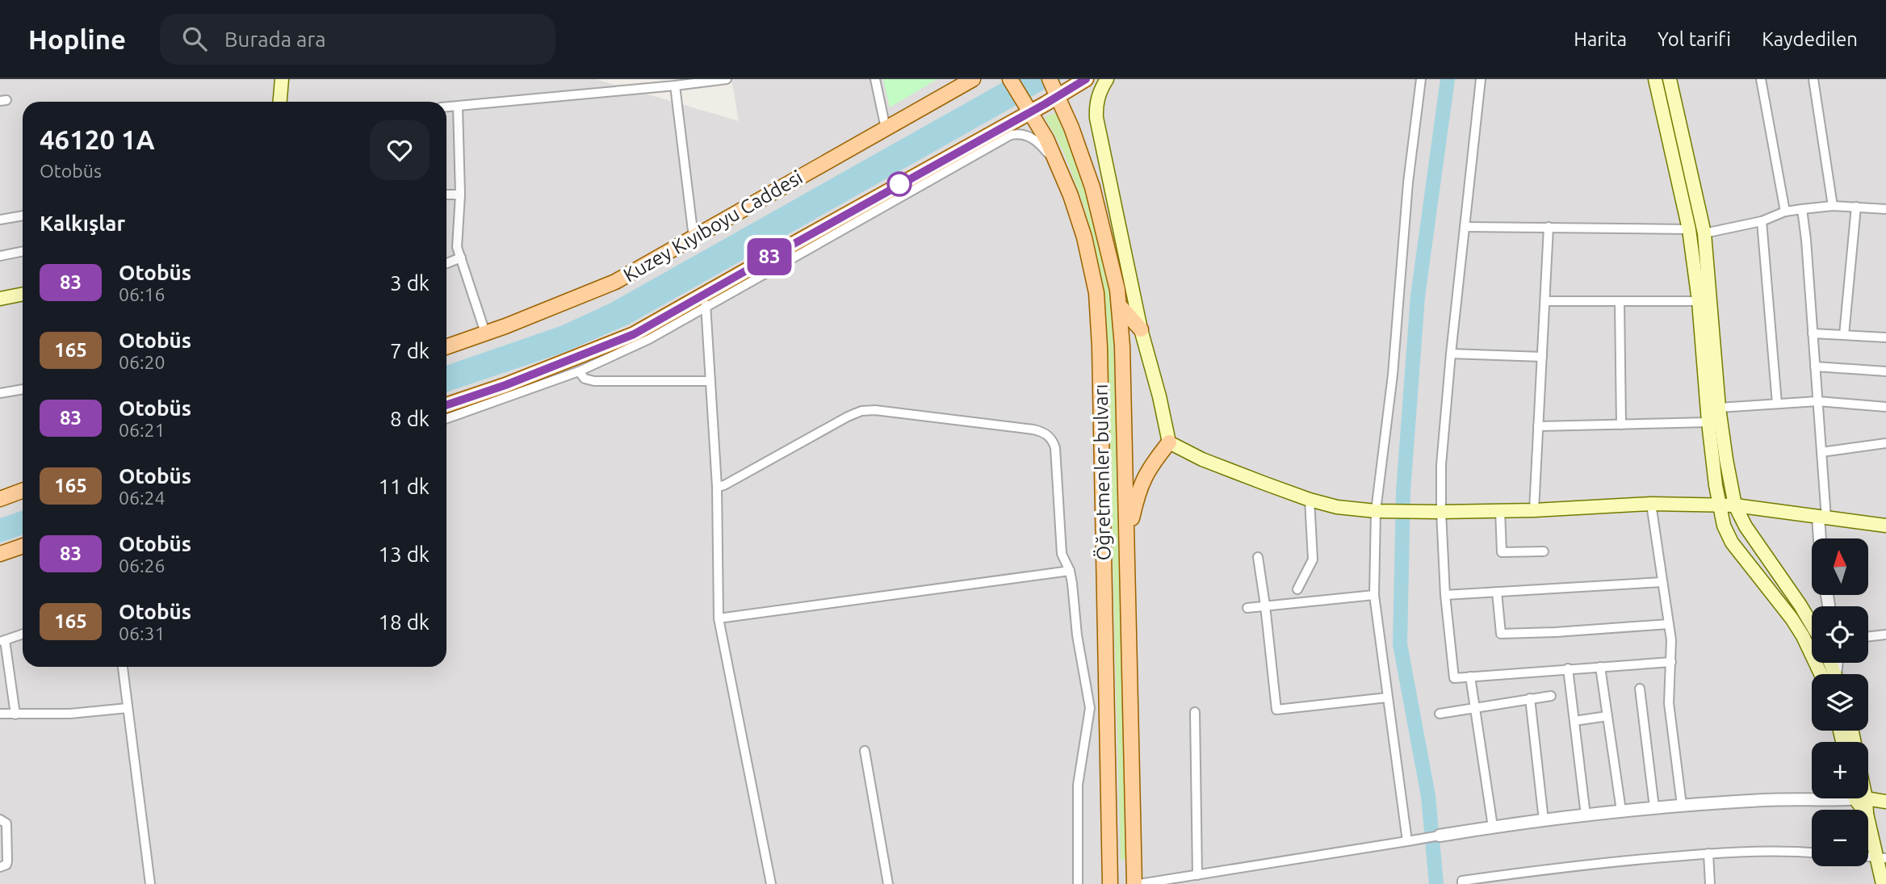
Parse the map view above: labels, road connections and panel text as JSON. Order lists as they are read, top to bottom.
{
  "streets": {
    "main road": ["Kuzey Kıyıboyu Caddesi", "Öğretmenler bulvarı"]
  },
  "lines": ["bus line 83"],
  "north": "top",
  "page": {
    "header": "Hopline",
    "search": "Burada ara",
    "nav": ["Harita", "Yol tarifi", "Kaydedilen"],
    "on_map": "83",
    "heading": [
      ["46120 1A", "Otobüs"],
      "Kalkışlar"
    ],
    "list": [
      {
        "mark": "83",
        "name": "Otobüs",
        "note": "06:16",
        "value": "3 dk"
      },
      {
        "mark": "165",
        "name": "Otobüs",
        "note": "06:20",
        "value": "7 dk"
      },
      {
        "mark": "83",
        "name": "Otobüs",
        "note": "06:21",
        "value": "8 dk"
      },
      {
        "mark": "165",
        "name": "Otobüs",
        "note": "06:24",
        "value": "11 dk"
      },
      {
        "mark": "83",
        "name": "Otobüs",
        "note": "06:26",
        "value": "13 dk"
      },
      {
        "mark": "165",
        "name": "Otobüs",
        "note": "06:31",
        "value": "18 dk"
      }
    ],
    "map_buttons": ["+", "−"]
  }
}
